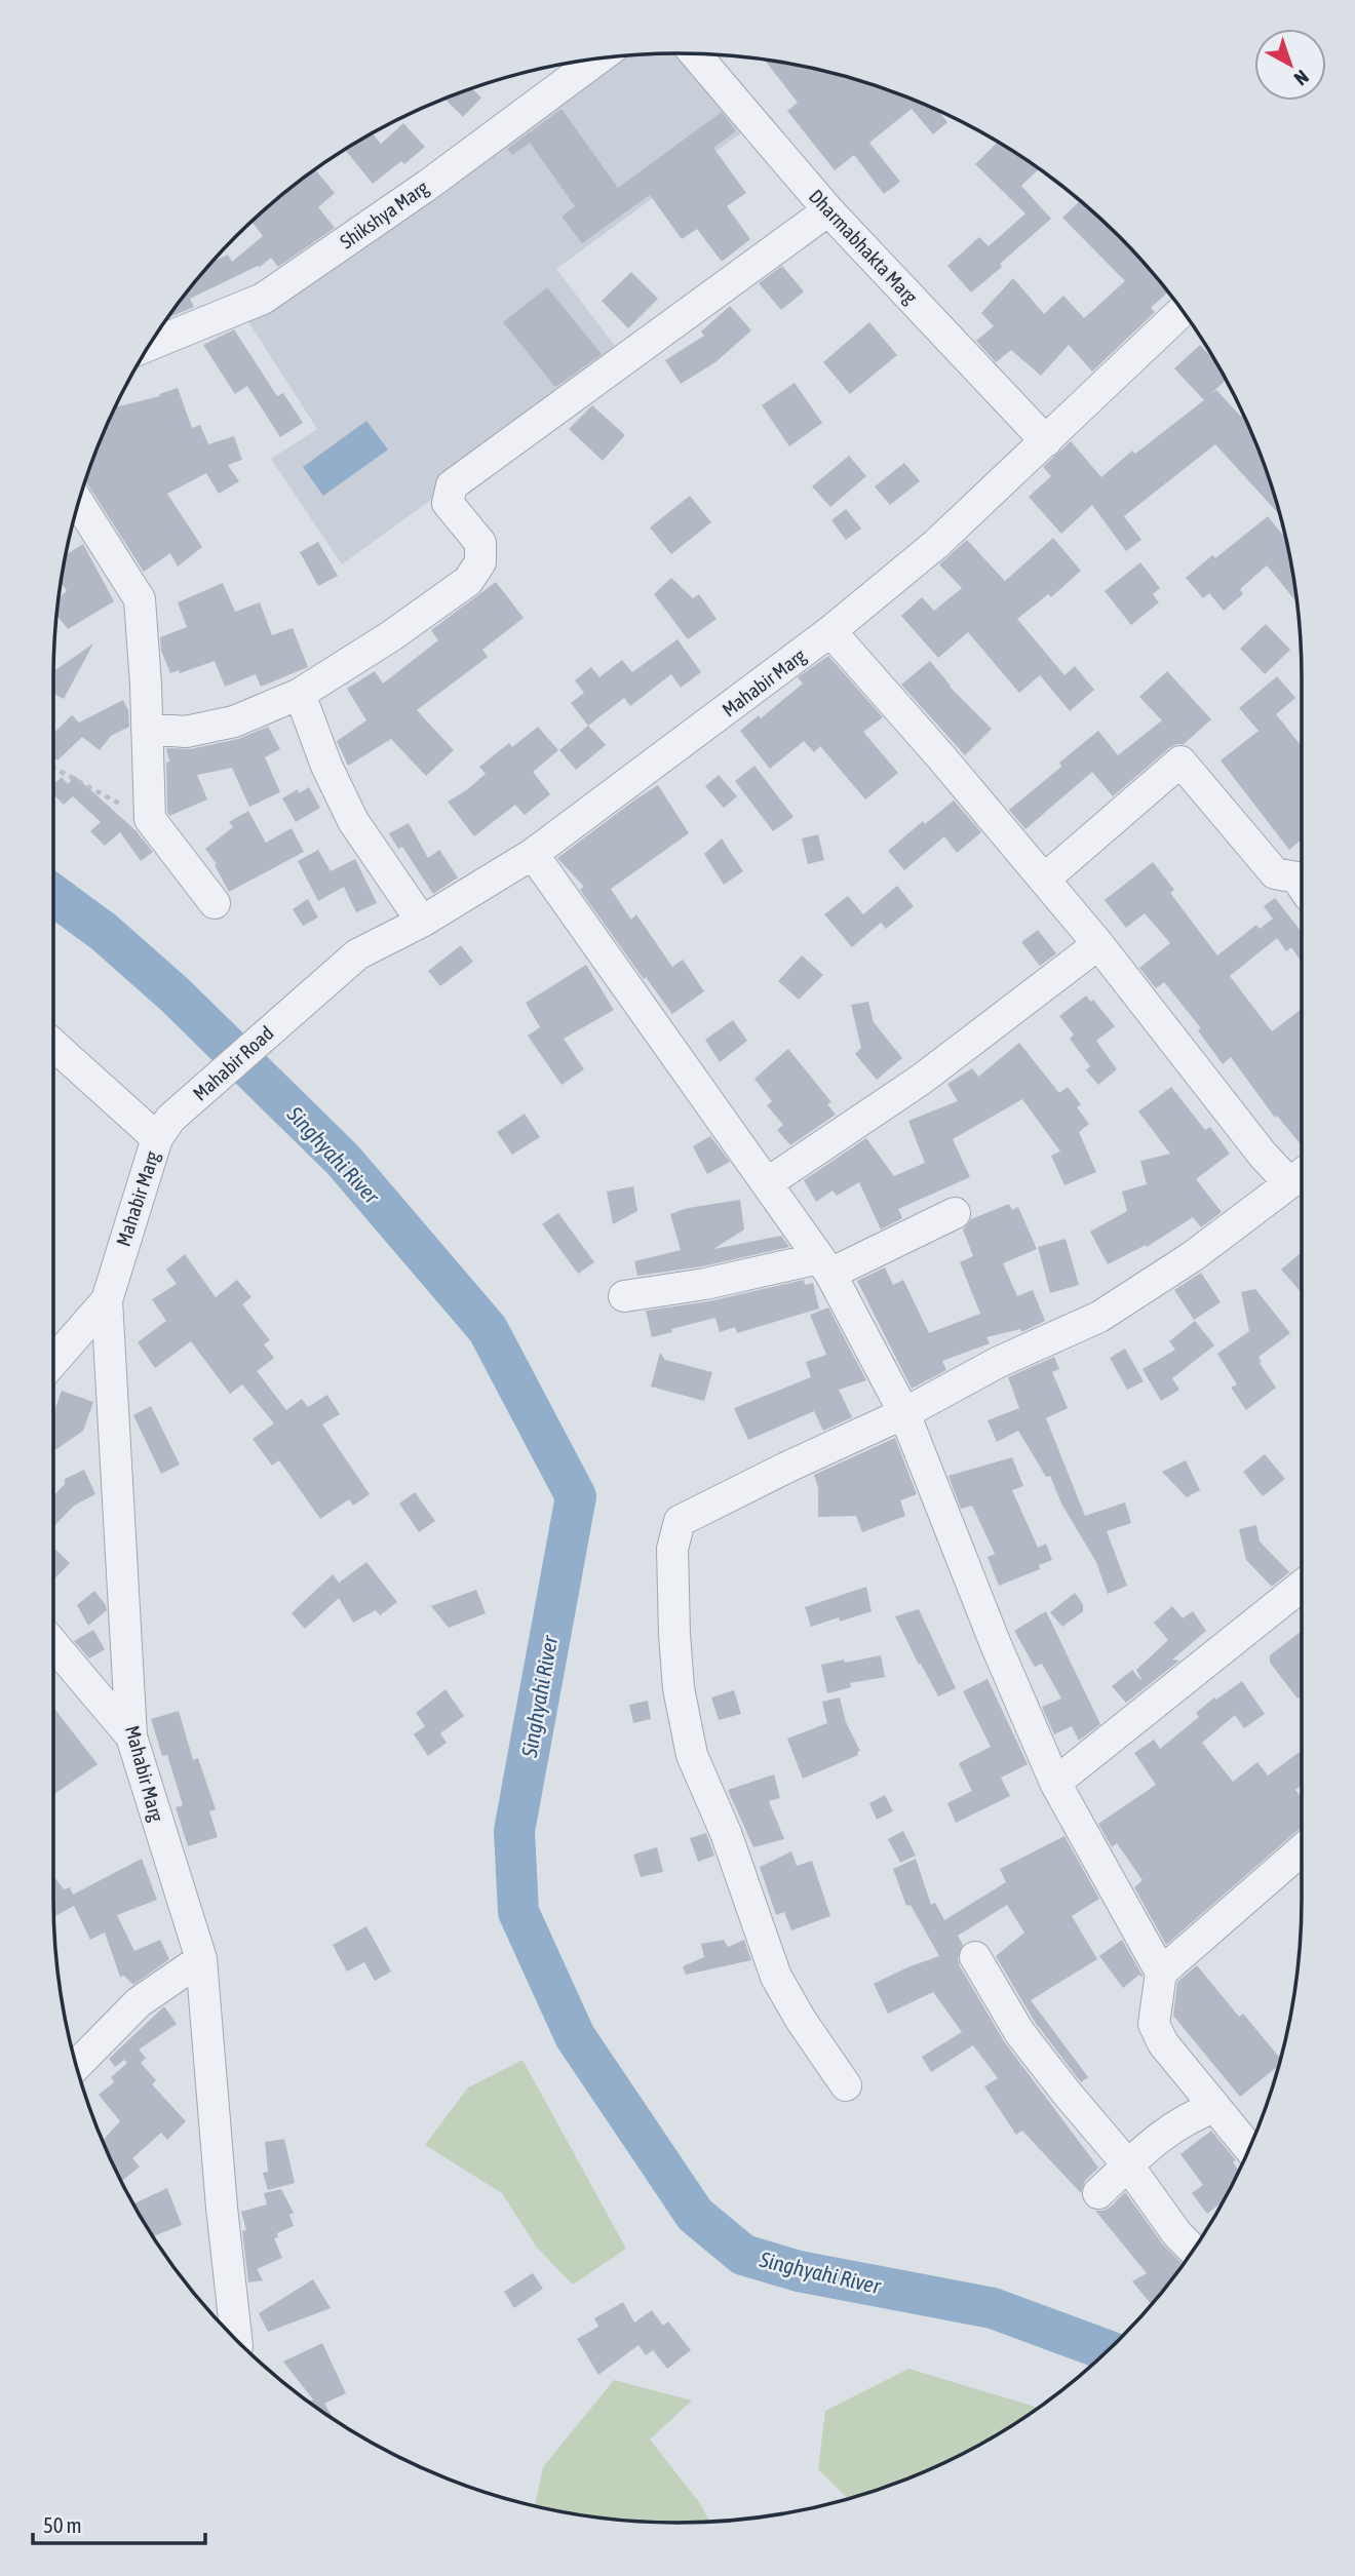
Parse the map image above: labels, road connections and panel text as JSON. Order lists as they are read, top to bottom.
{
  "streets": {
    "street": [
      "Shikshya Marg",
      "Dharmabhakta Marg",
      "Mahabir Marg",
      "Mahabir Road"
    ]
  },
  "crossings": [
    ["Dharmabhakta Marg", "Mahabir Marg"],
    ["Mahabir Marg", "Mahabir Road"]
  ],
  "water": ["Singhyahi River"],
  "scale_bar": "50 m",
  "north": "bottom right"
}
